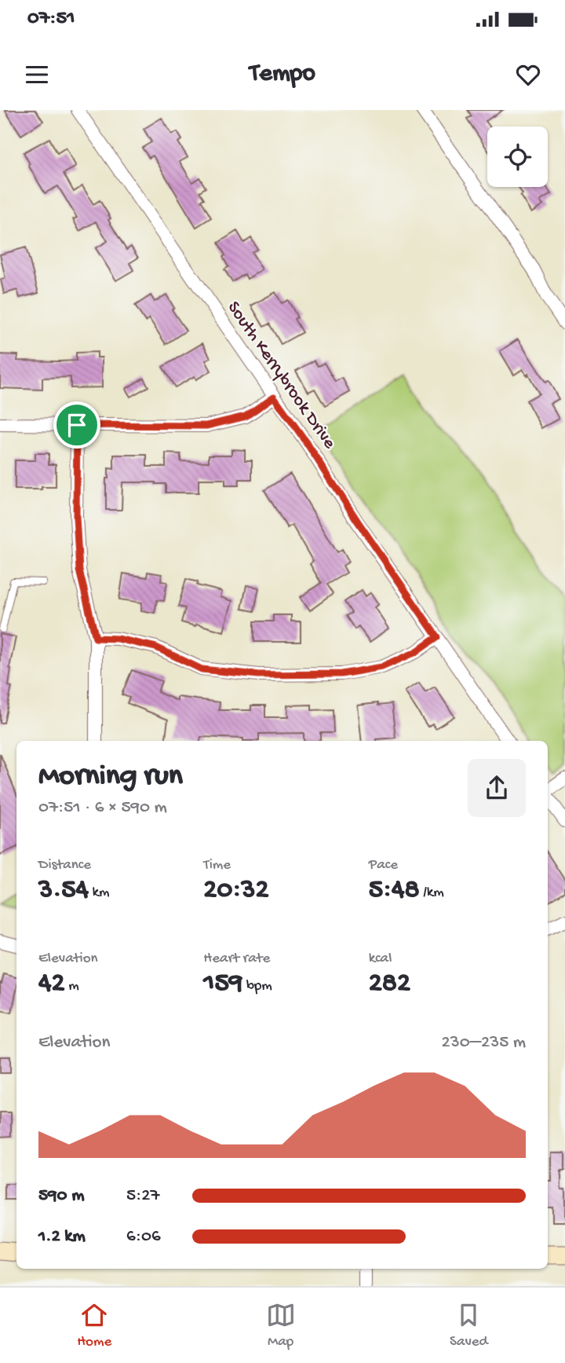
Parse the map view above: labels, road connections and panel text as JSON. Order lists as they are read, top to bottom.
{
  "streets": {
    "street": ["South Kerrybrook Drive"]
  },
  "page": {
    "status": "07:51",
    "header": "Tempo",
    "heading": ["Morning run", "07:51 · 6 × 590 m"],
    "stats": [
      ["Distance", "3.54 km"],
      ["Time", "20:32"],
      ["Pace", "5:48 /km"],
      ["Elevation", "42 m"],
      ["Heart rate", "159 bpm"],
      ["kcal", "282"]
    ],
    "chart": ["Elevation", "230–235 m"],
    "list": [
      {
        "name": "590 m",
        "note": "5:27"
      },
      {
        "name": "1.2 km",
        "note": "6:06"
      }
    ],
    "tabs": ["Home", "Map", "Saved"]
  }
}
